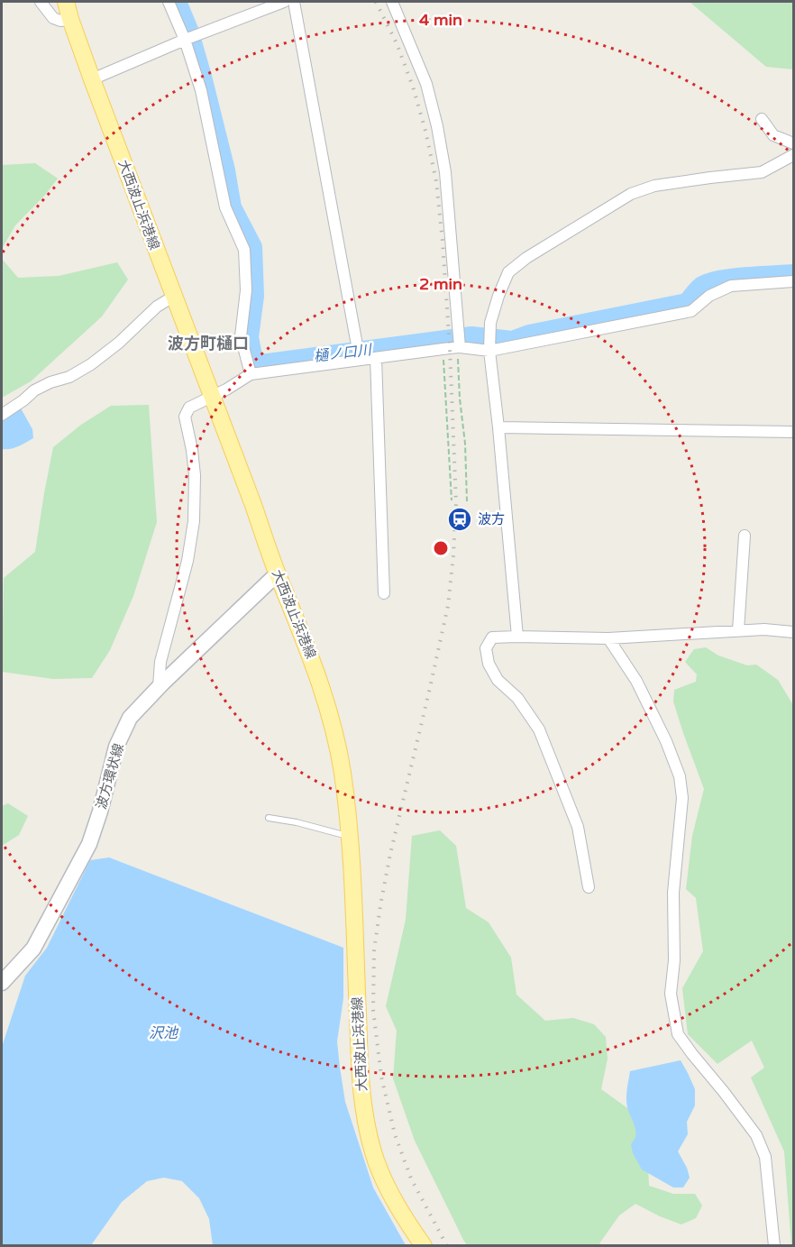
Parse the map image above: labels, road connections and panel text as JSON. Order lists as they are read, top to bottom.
{
  "streets": {
    "main road": ["大西波止浜港線", "波方環状線"]
  },
  "crossings": [
    ["大西波止浜港線", "波方環状線"]
  ],
  "districts": ["波方町樋口"],
  "water": ["樋ノ口川", "沢池"],
  "places": {
    "station": ["波方"]
  },
  "rings": ["4 min", "2 min"]
}
